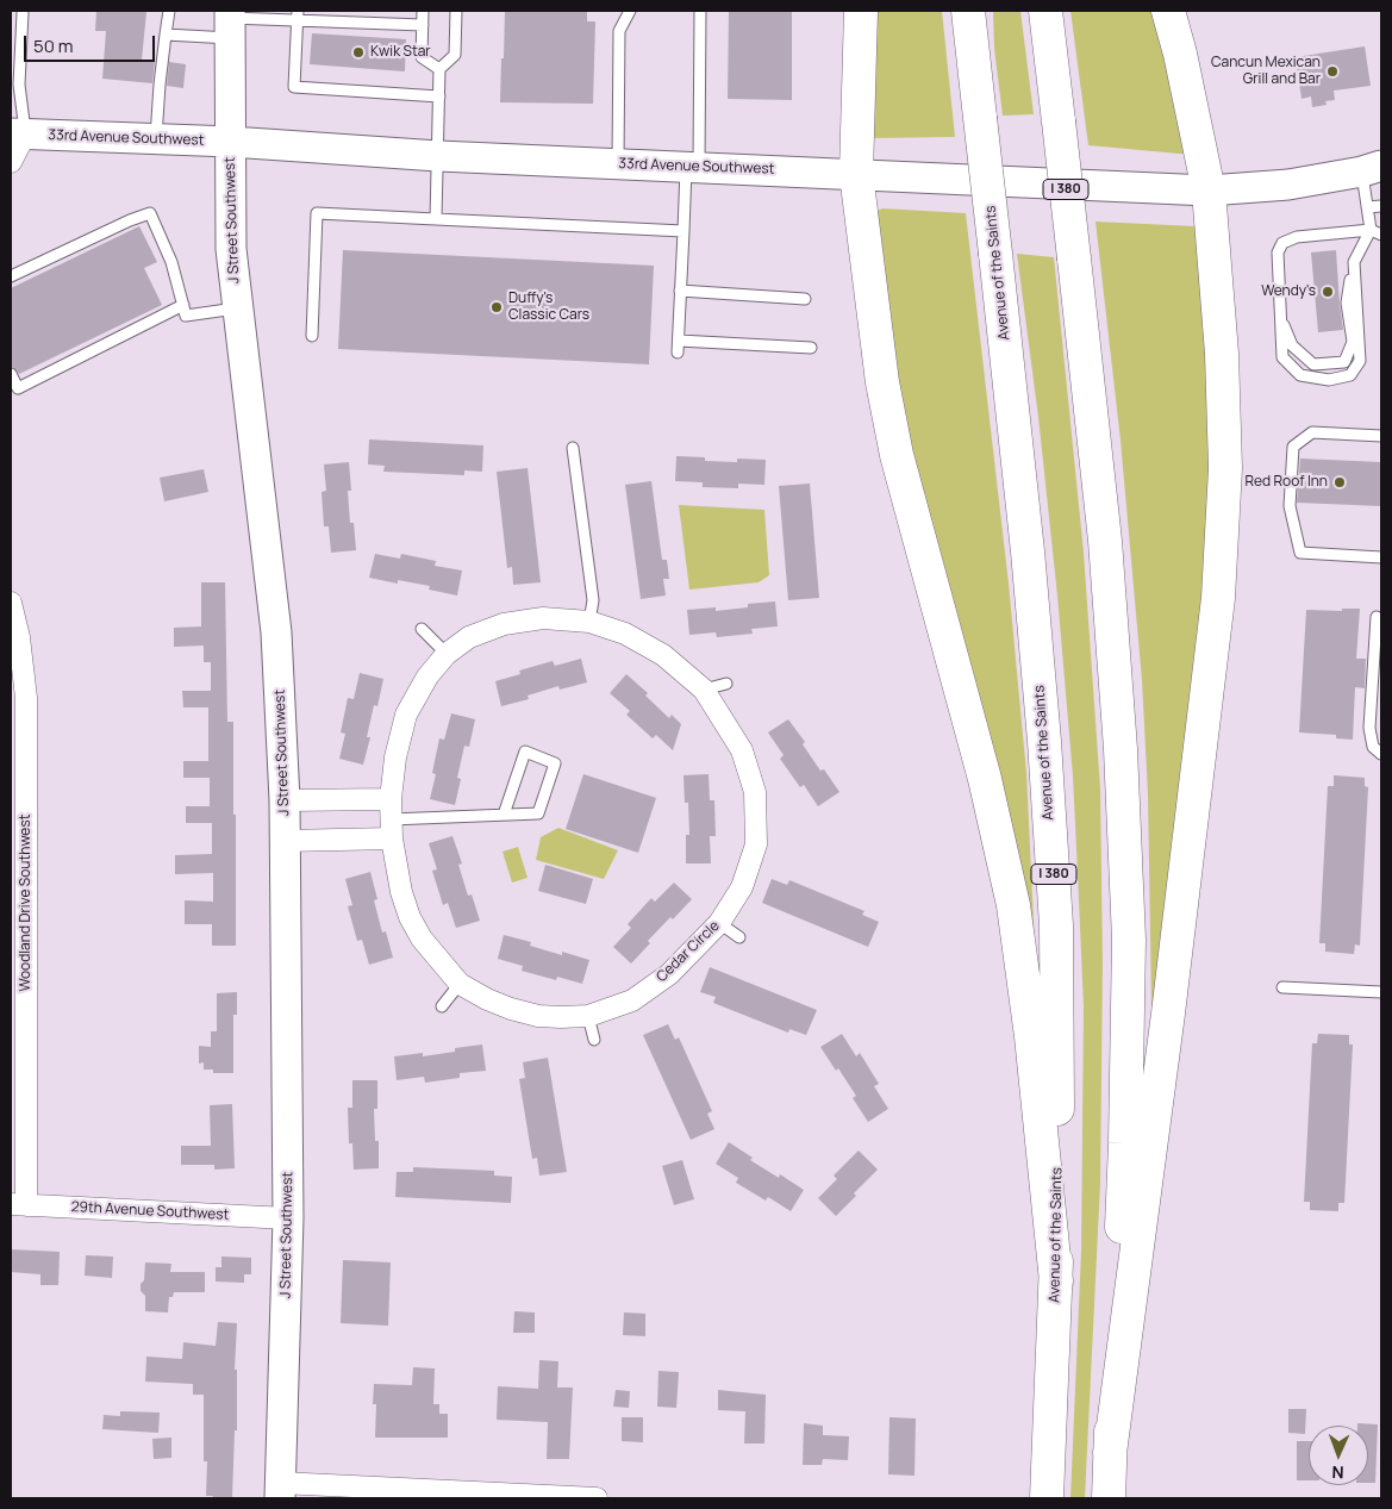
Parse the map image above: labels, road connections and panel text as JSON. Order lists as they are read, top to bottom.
{
  "streets": {
    "highway": ["I 380", "Avenue of the Saints"],
    "street": [
      "33rd Avenue Southwest",
      "J Street Southwest",
      "Woodland Drive Southwest",
      "Cedar Circle",
      "29th Avenue Southwest"
    ]
  },
  "crossings": [
    ["33rd Avenue Southwest", "J Street Southwest"],
    ["J Street Southwest", "29th Avenue Southwest"],
    ["Woodland Drive Southwest", "29th Avenue Southwest"]
  ],
  "places": [
    "Kwik Star",
    "Cancun Mexican Grill and Bar",
    "Wendy's",
    "Duffy's Classic Cars",
    "Red Roof Inn"
  ],
  "scale_bar": "50 m",
  "north": "bottom"
}
